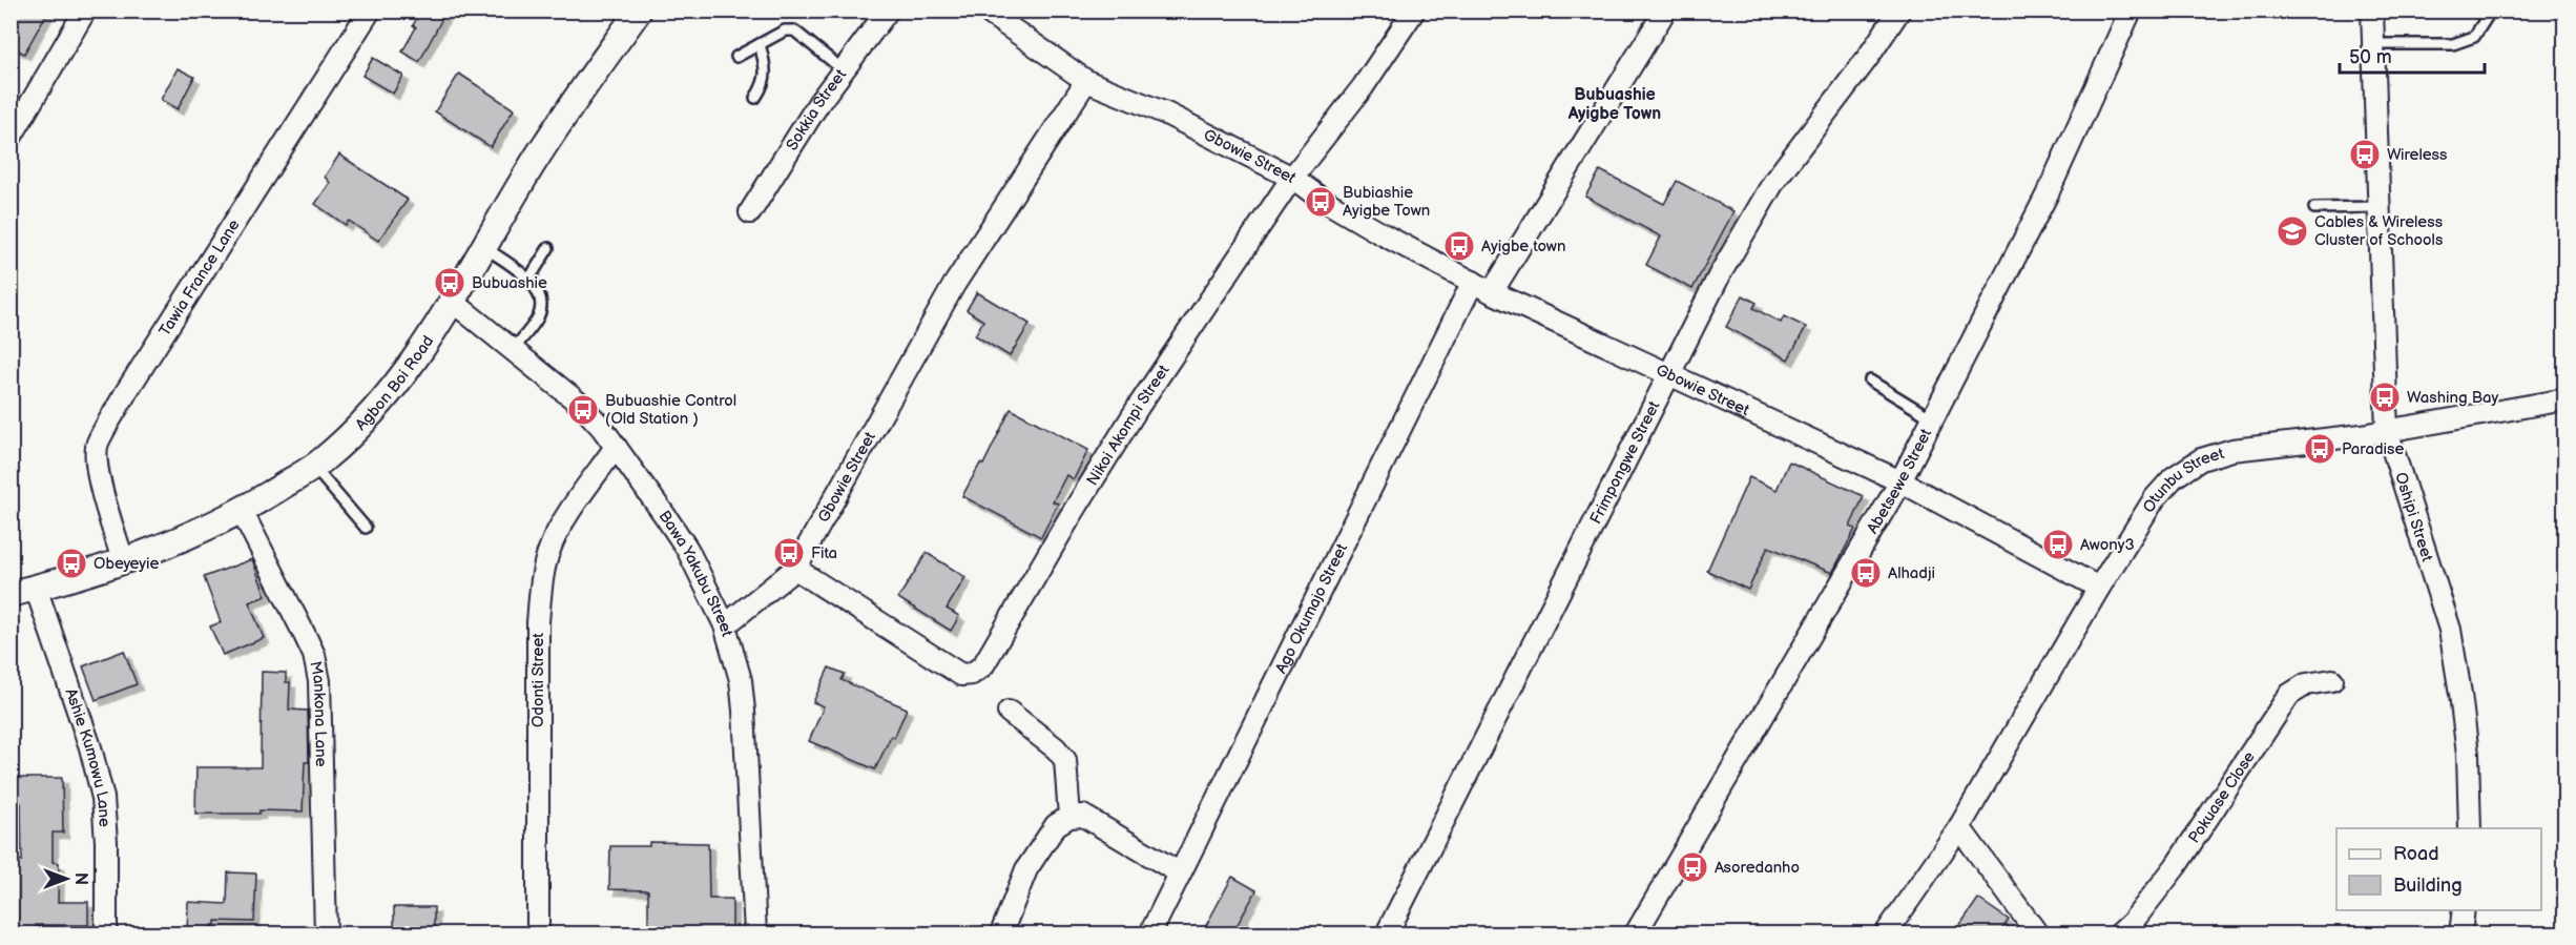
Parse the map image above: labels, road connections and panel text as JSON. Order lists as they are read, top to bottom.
{
  "streets": {
    "street": [
      "Sokkia Street",
      "Gbowie Street",
      "Tawia France Lane",
      "Agbon Boi Road",
      "Nikoi Akompi Street",
      "Frimpongwe Street",
      "Abetsewe Street",
      "Otunbu Street",
      "Oshipi Street",
      "Bawa Yakubu Street",
      "Ago Okumajo Street",
      "Odonti Street",
      "Mankona Lane",
      "Ashie Kumowu Lane",
      "Pokuase Close"
    ]
  },
  "crossings": [
    ["Gbowie Street", "Nikoi Akompi Street"],
    ["Gbowie Street", "Frimpongwe Street"],
    ["Gbowie Street", "Abetsewe Street"],
    ["Gbowie Street", "Otunbu Street"],
    ["Gbowie Street", "Bawa Yakubu Street"],
    ["Gbowie Street", "Ago Okumajo Street"],
    ["Tawia France Lane", "Agbon Boi Road"],
    ["Agbon Boi Road", "Bawa Yakubu Street"],
    ["Agbon Boi Road", "Mankona Lane"],
    ["Agbon Boi Road", "Ashie Kumowu Lane"],
    ["Otunbu Street", "Oshipi Street"],
    ["Bawa Yakubu Street", "Odonti Street"]
  ],
  "districts": ["Bubuashie Ayigbe Town"],
  "places": {
    "bus stop": [
      "Wireless",
      "Bubiashie Ayigbe Town",
      "Ayigbe town",
      "Bubuashie",
      "Washing Bay",
      "Bubuashie Control (Old Station )",
      "Paradise",
      "Awony3",
      "Fita",
      "Obeyeyie",
      "Alhadji",
      "Asoredanho"
    ],
    "school or university": ["Cables & Wireless Cluster of Schools"]
  },
  "legend": ["Road", "Building"],
  "scale_bar": "50 m",
  "north": "right"
}
